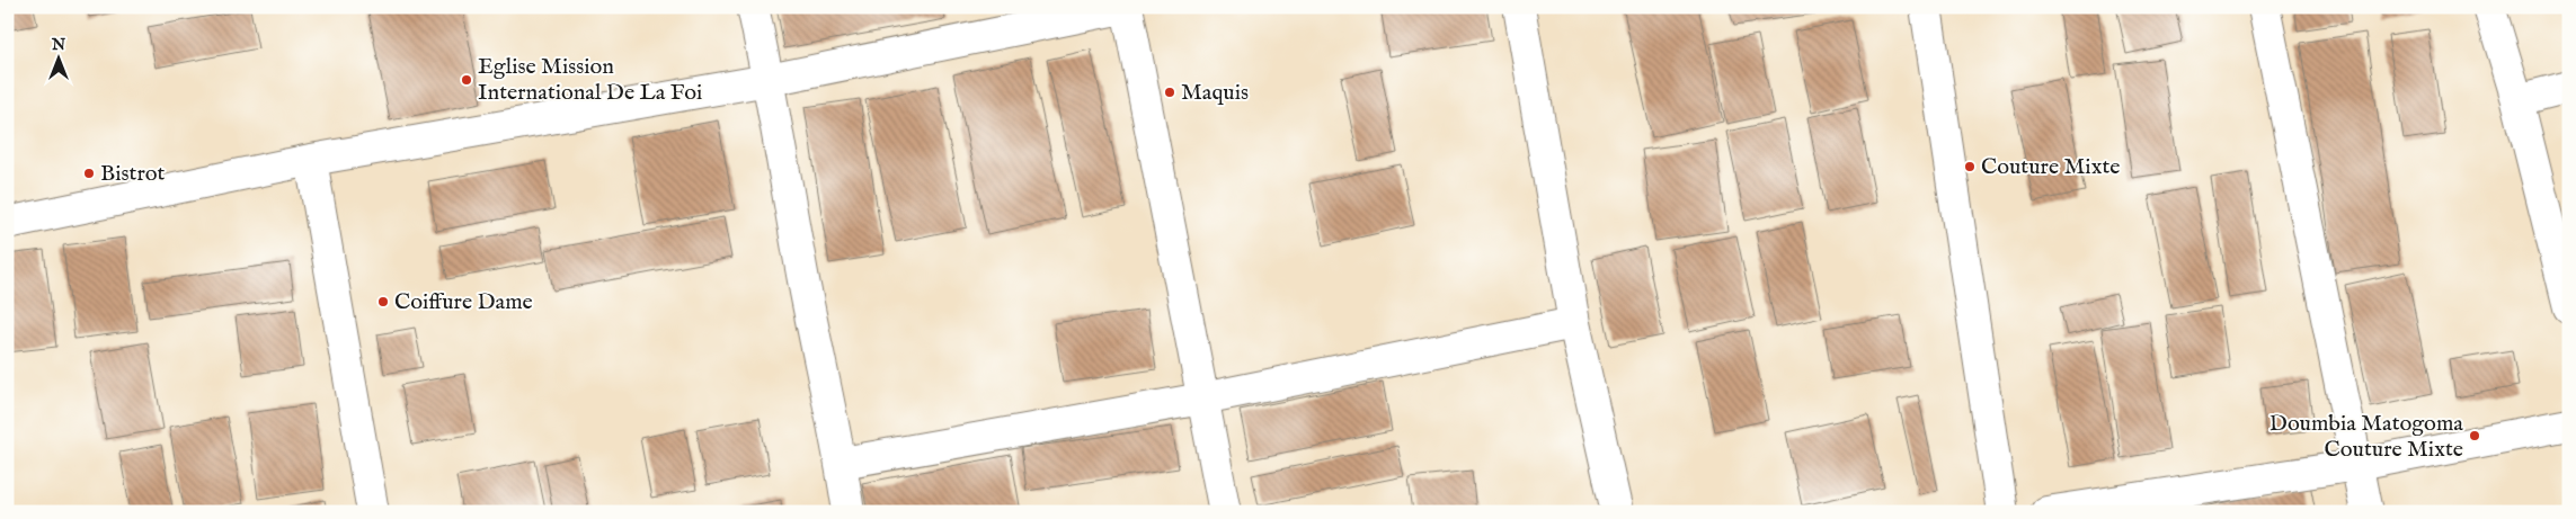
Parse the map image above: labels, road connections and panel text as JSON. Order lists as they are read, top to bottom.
{
  "places": [
    "Eglise Mission International De La Foi",
    "Maquis",
    "Couture Mixte",
    "Bistrot",
    "Coiffure Dame",
    "Doumbia Matogoma Couture Mixte"
  ],
  "north": "top"
}
